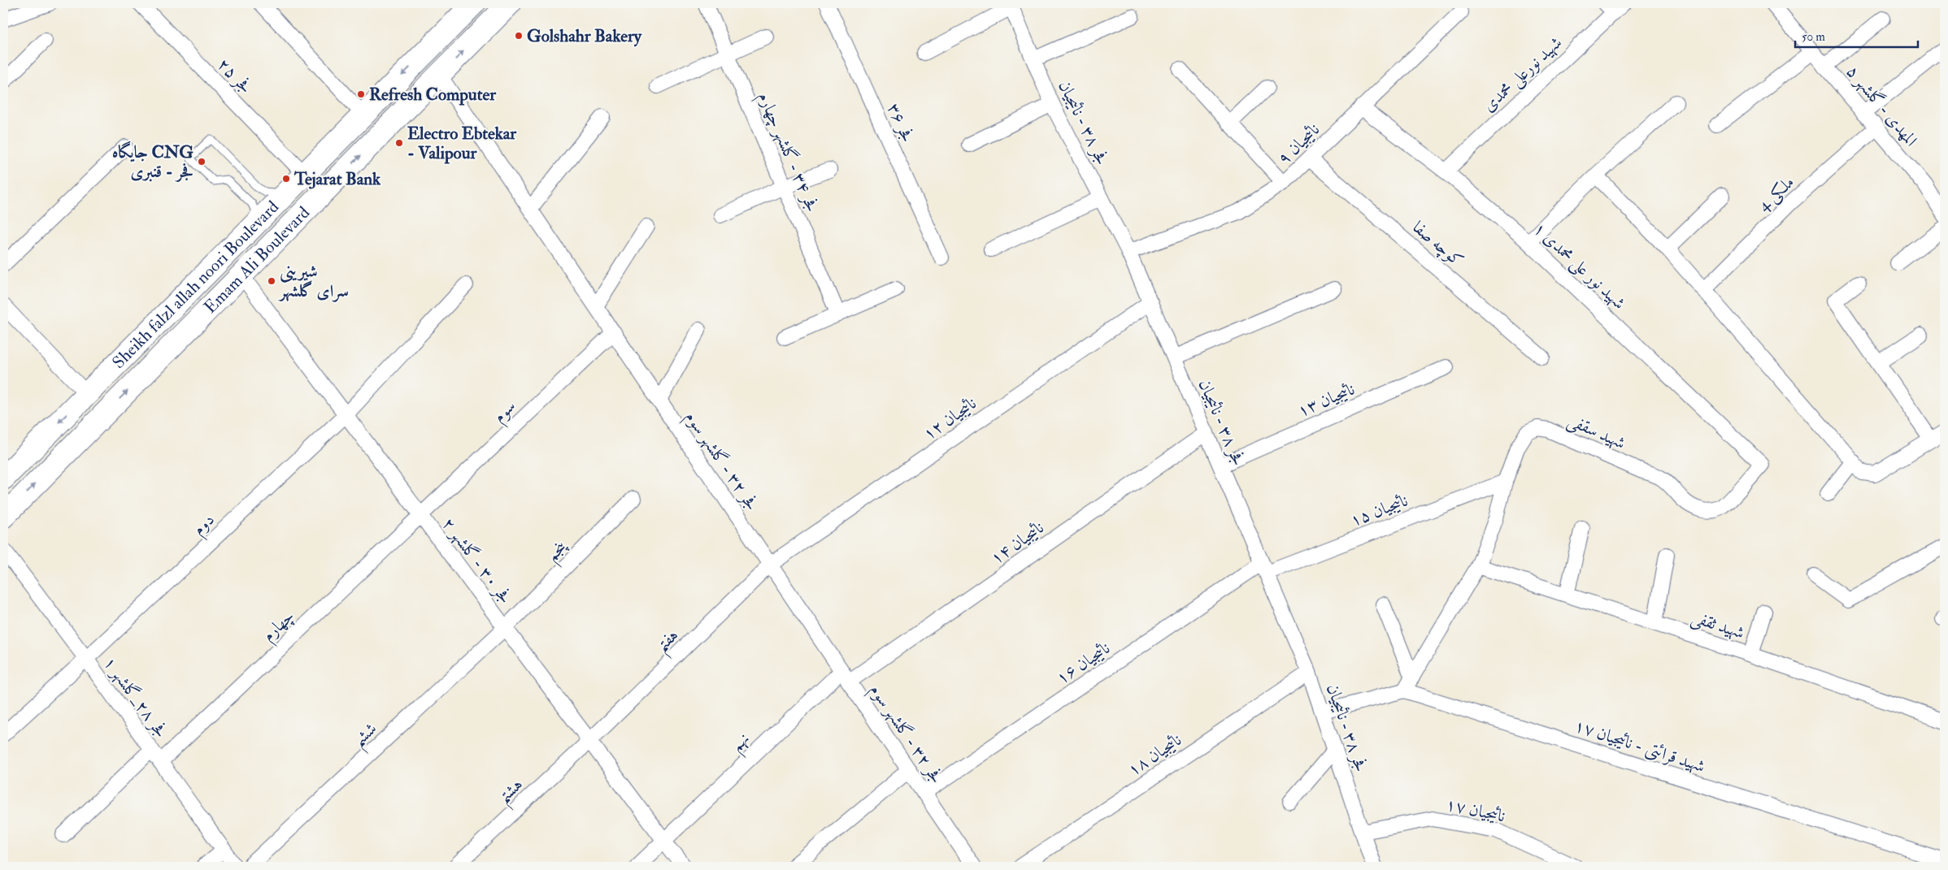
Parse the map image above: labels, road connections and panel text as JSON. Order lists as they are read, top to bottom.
{
  "streets": {
    "main road": ["Emam Ali Boulevard", "Sheikh falzl allah noori Boulevard"],
    "street": [
      "شهید نورعلی محمدی",
      "فجر ۲۵",
      "المهدی - گلشهر ۵",
      "فجر ۳۶",
      "فجر ۳۸ - نائیجیان",
      "نائیجیان ۹",
      "فجر ۳۴ - گلشهر چهارم",
      "ملکی 4",
      "کوچه صفا",
      "شهید نور علی محمدی ۱",
      "نائیجیان ۱۳",
      "سوم",
      "نائیجیان ۱۲",
      "شهید سقفی",
      "فجر ۳۲ - گلشهر سوم",
      "نائیجیان ۱۵",
      "دوم",
      "نائیجیان ۱۴",
      "پنجم",
      "فجر ۳۰ - گلشهر ۲",
      "شهید ثقفی",
      "چهارم",
      "هفتم",
      "نائیجیان ۱۶",
      "فجر ۲۸_گلشهر ۱",
      "ششم",
      "نهم",
      "شهید قرائتی - نائیجیان ۱۷",
      "نائیجیان ۱۸",
      "هشتم",
      "نائیجیان ۱۷"
    ]
  },
  "crossings": [
    ["شهید نورعلی محمدی", "شهید نور علی محمدی ۱"],
    ["فجر ۲۵", "Sheikh falzl allah noori Boulevard"],
    ["المهدی - گلشهر ۵", "ملکی 4"],
    ["فجر ۳۸ - نائیجیان", "نائیجیان ۹"],
    ["فجر ۳۸ - نائیجیان", "نائیجیان ۱۳"],
    ["فجر ۳۸ - نائیجیان", "نائیجیان ۱۲"],
    ["فجر ۳۸ - نائیجیان", "نائیجیان ۱۵"],
    ["فجر ۳۸ - نائیجیان", "نائیجیان ۱۴"],
    ["فجر ۳۸ - نائیجیان", "نائیجیان ۱۶"],
    ["فجر ۳۸ - نائیجیان", "نائیجیان ۱۸"],
    ["فجر ۳۸ - نائیجیان", "نائیجیان ۱۷"],
    ["نائیجیان ۹", "کوچه صفا"],
    ["نائیجیان ۹", "شهید نور علی محمدی ۱"],
    ["Emam Ali Boulevard", "فجر ۳۲ - گلشهر سوم"],
    ["Emam Ali Boulevard", "فجر ۳۰ - گلشهر ۲"],
    ["شهید نور علی محمدی ۱", "شهید سقفی"],
    ["سوم", "فجر ۳۲ - گلشهر سوم"],
    ["سوم", "فجر ۳۰ - گلشهر ۲"],
    ["سوم", "چهارم"],
    ["نائیجیان ۱۲", "فجر ۳۲ - گلشهر سوم"],
    ["نائیجیان ۱۲", "هفتم"],
    ["شهید سقفی", "نائیجیان ۱۵"],
    ["شهید سقفی", "شهید ثقفی"],
    ["شهید سقفی", "شهید قرائتی - نائیجیان ۱۷"],
    ["فجر ۳۲ - گلشهر سوم", "نائیجیان ۱۴"],
    ["فجر ۳۲ - گلشهر سوم", "هفتم"],
    ["فجر ۳۲ - گلشهر سوم", "نائیجیان ۱۶"],
    ["فجر ۳۲ - گلشهر سوم", "نهم"],
    ["نائیجیان ۱۵", "نائیجیان ۱۶"],
    ["دوم", "فجر ۳۰ - گلشهر ۲"],
    ["دوم", "فجر ۲۸_گلشهر ۱"],
    ["نائیجیان ۱۴", "نهم"],
    ["پنجم", "فجر ۳۰ - گلشهر ۲"],
    ["پنجم", "ششم"],
    ["فجر ۳۰ - گلشهر ۲", "چهارم"],
    ["فجر ۳۰ - گلشهر ۲", "هفتم"],
    ["فجر ۳۰ - گلشهر ۲", "ششم"],
    ["فجر ۳۰ - گلشهر ۲", "نهم"],
    ["فجر ۳۰ - گلشهر ۲", "هشتم"],
    ["چهارم", "فجر ۲۸_گلشهر ۱"],
    ["هفتم", "هشتم"]
  ],
  "one_way": ["Emam Ali Boulevard", "Sheikh falzl allah noori Boulevard"],
  "places": [
    "Golshahr Bakery",
    "Refresh Computer",
    "Electro Ebtekar - Valipour",
    "جایگاه CNG فجر - قنبری",
    "Tejarat Bank",
    "شیرینی سرای گلشهر"
  ],
  "scale_bar": "50 m"
}
